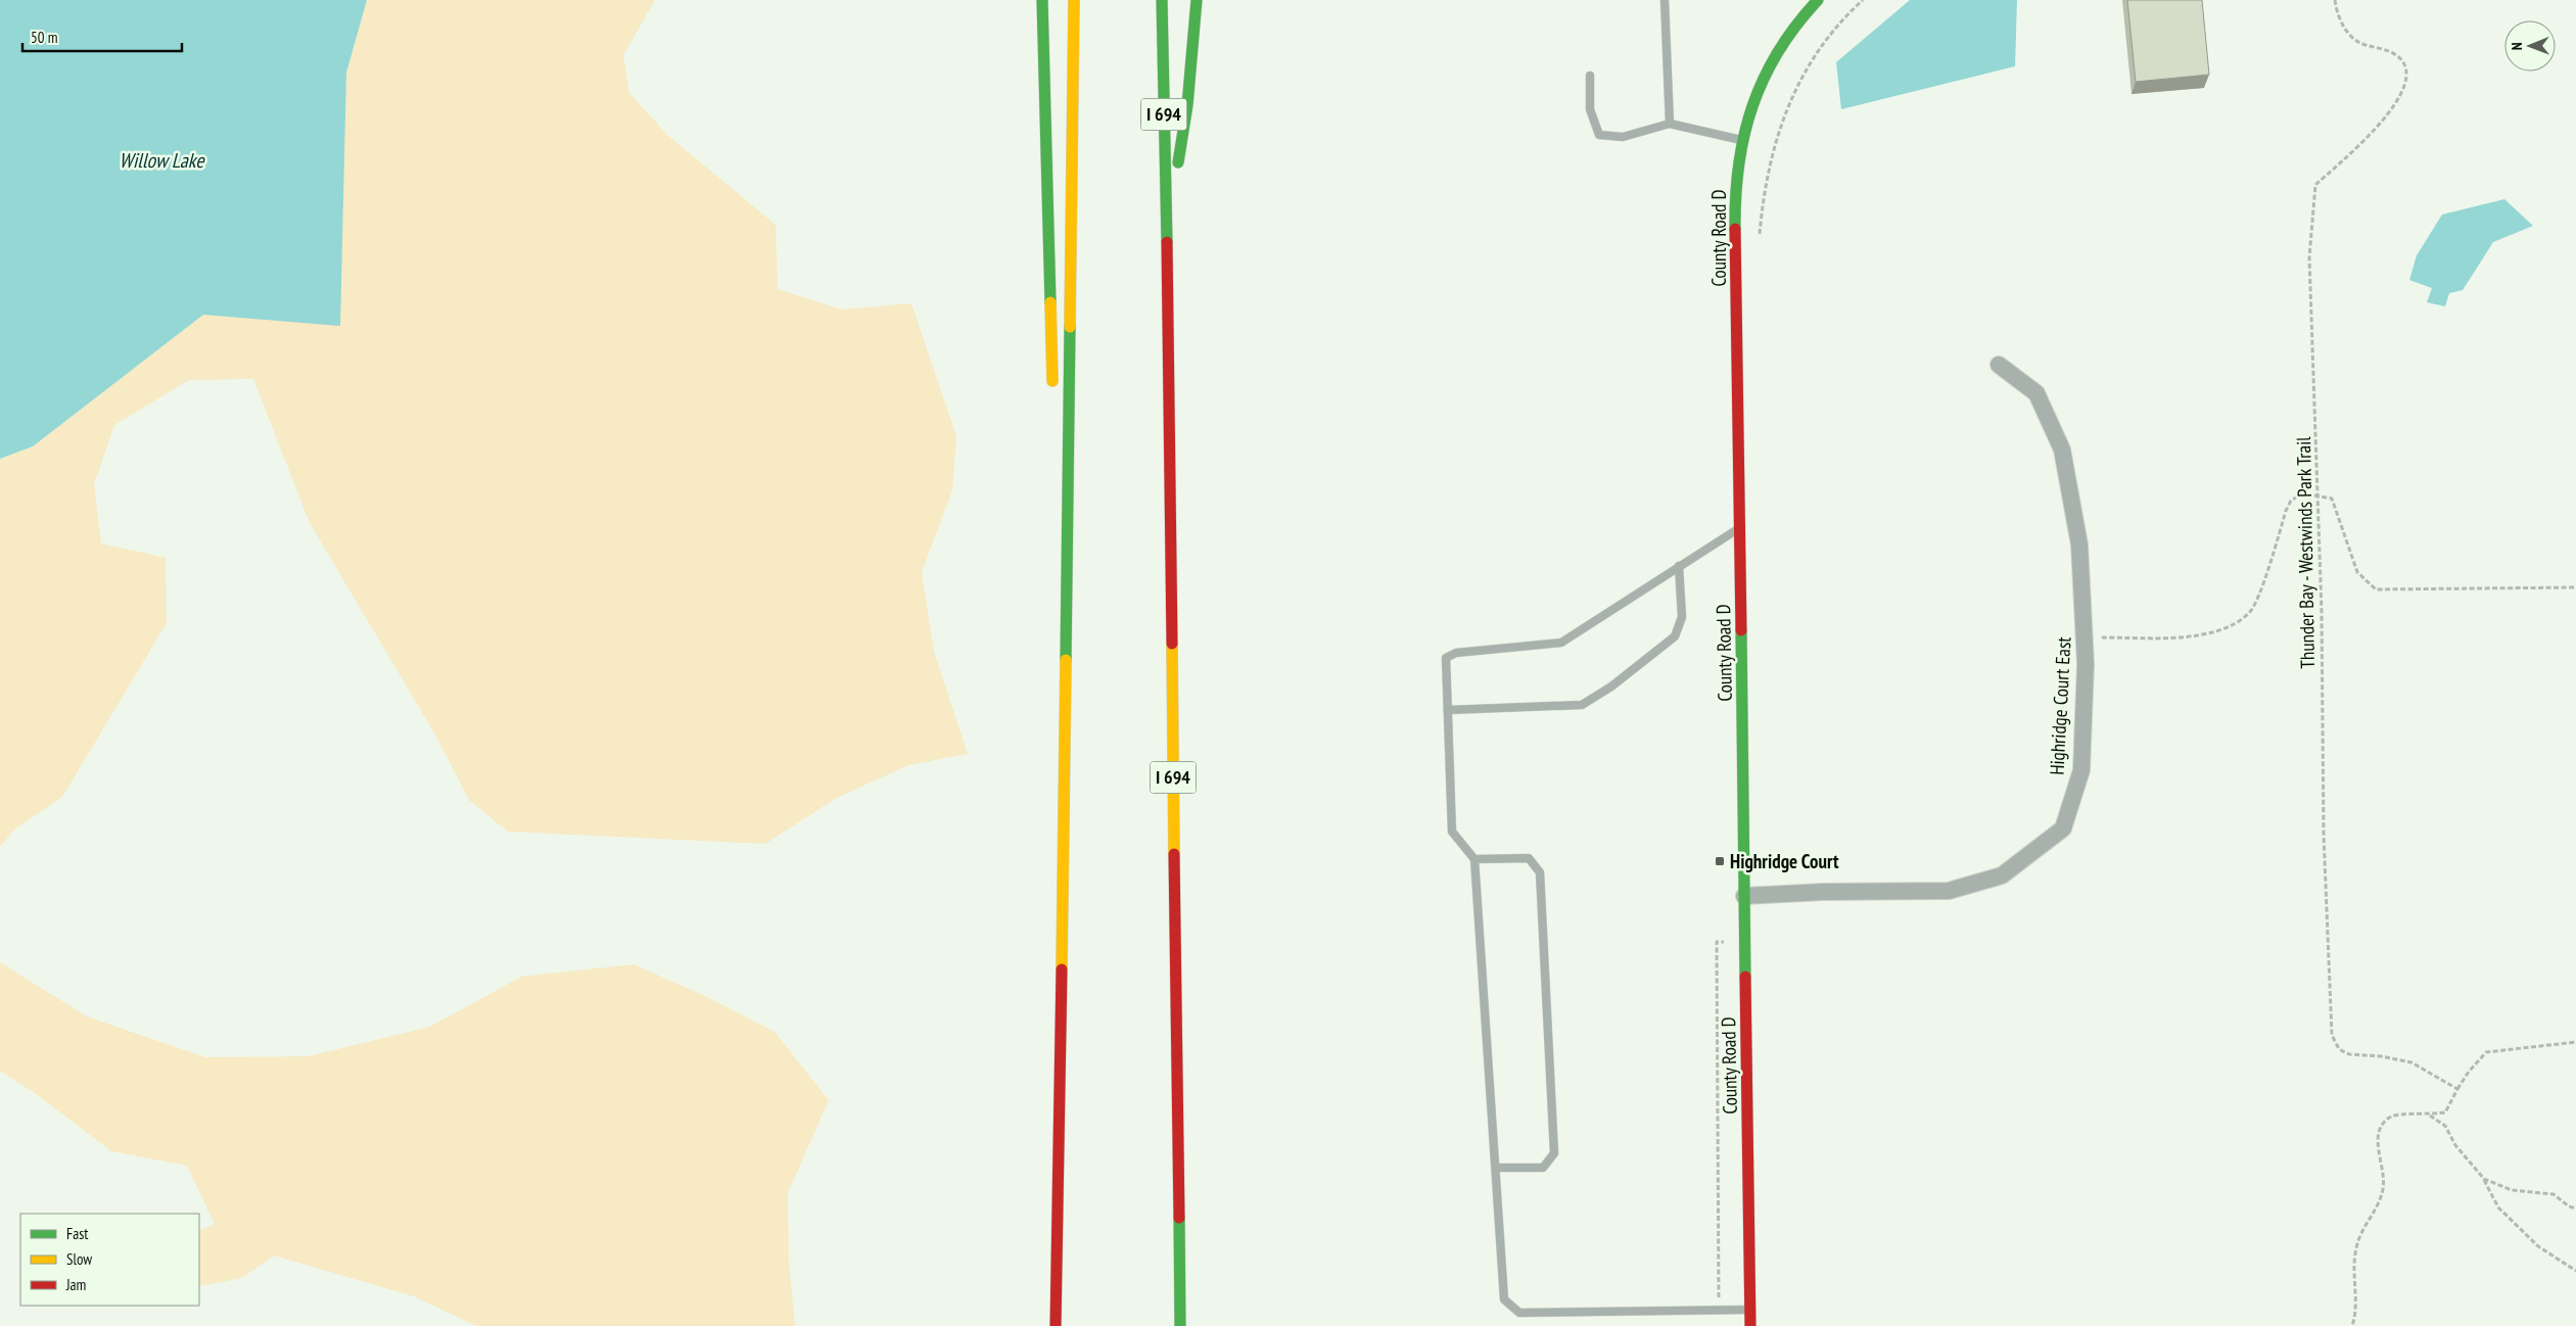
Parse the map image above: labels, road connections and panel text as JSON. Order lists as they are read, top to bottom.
{
  "streets": {
    "main road": ["I 694", "County Road D"],
    "street": ["Highridge Court East"],
    "path": ["Thunder Bay - Westwinds Park Trail"]
  },
  "crossings": [
    ["County Road D", "Highridge Court East"]
  ],
  "water": ["Willow Lake"],
  "places": {
    "transit": ["Highridge Court"]
  },
  "legend": ["Fast", "Slow", "Jam"],
  "scale_bar": "50 m",
  "north": "left"
}
